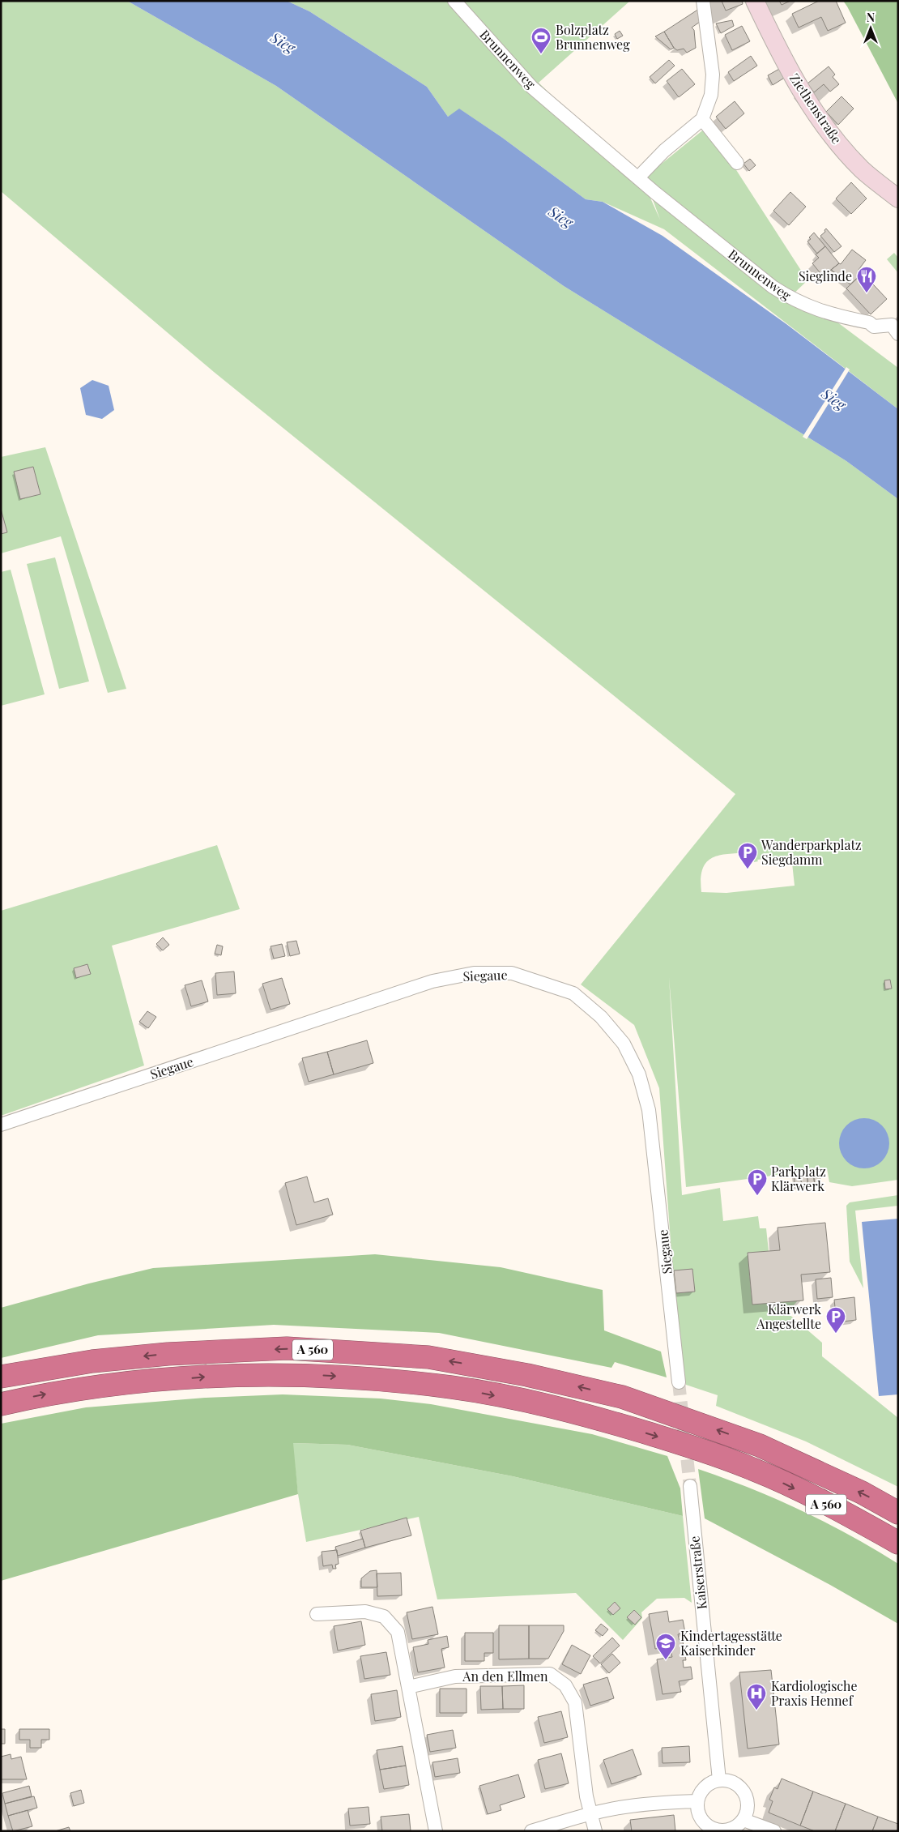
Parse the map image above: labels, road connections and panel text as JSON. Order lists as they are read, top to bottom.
{
  "streets": {
    "highway": ["A 560"],
    "main road": ["Ziethenstraße"],
    "street": [
      "Brunnenweg",
      "Siegaue",
      "Kaiserstraße",
      "An den Ellmen"
    ]
  },
  "water": ["Sieg"],
  "places": {
    "sports": ["Bolzplatz Brunnenweg"],
    "restaurant": ["Sieglinde"],
    "parking": ["Wanderparkplatz Siegdamm", "Parkplatz Klärwerk", "Klärwerk Angestellte"],
    "school or university": ["Kindertagesstätte Kaiserkinder"],
    "hospital": ["Kardiologische Praxis Hennef"]
  },
  "north": "top"
}
